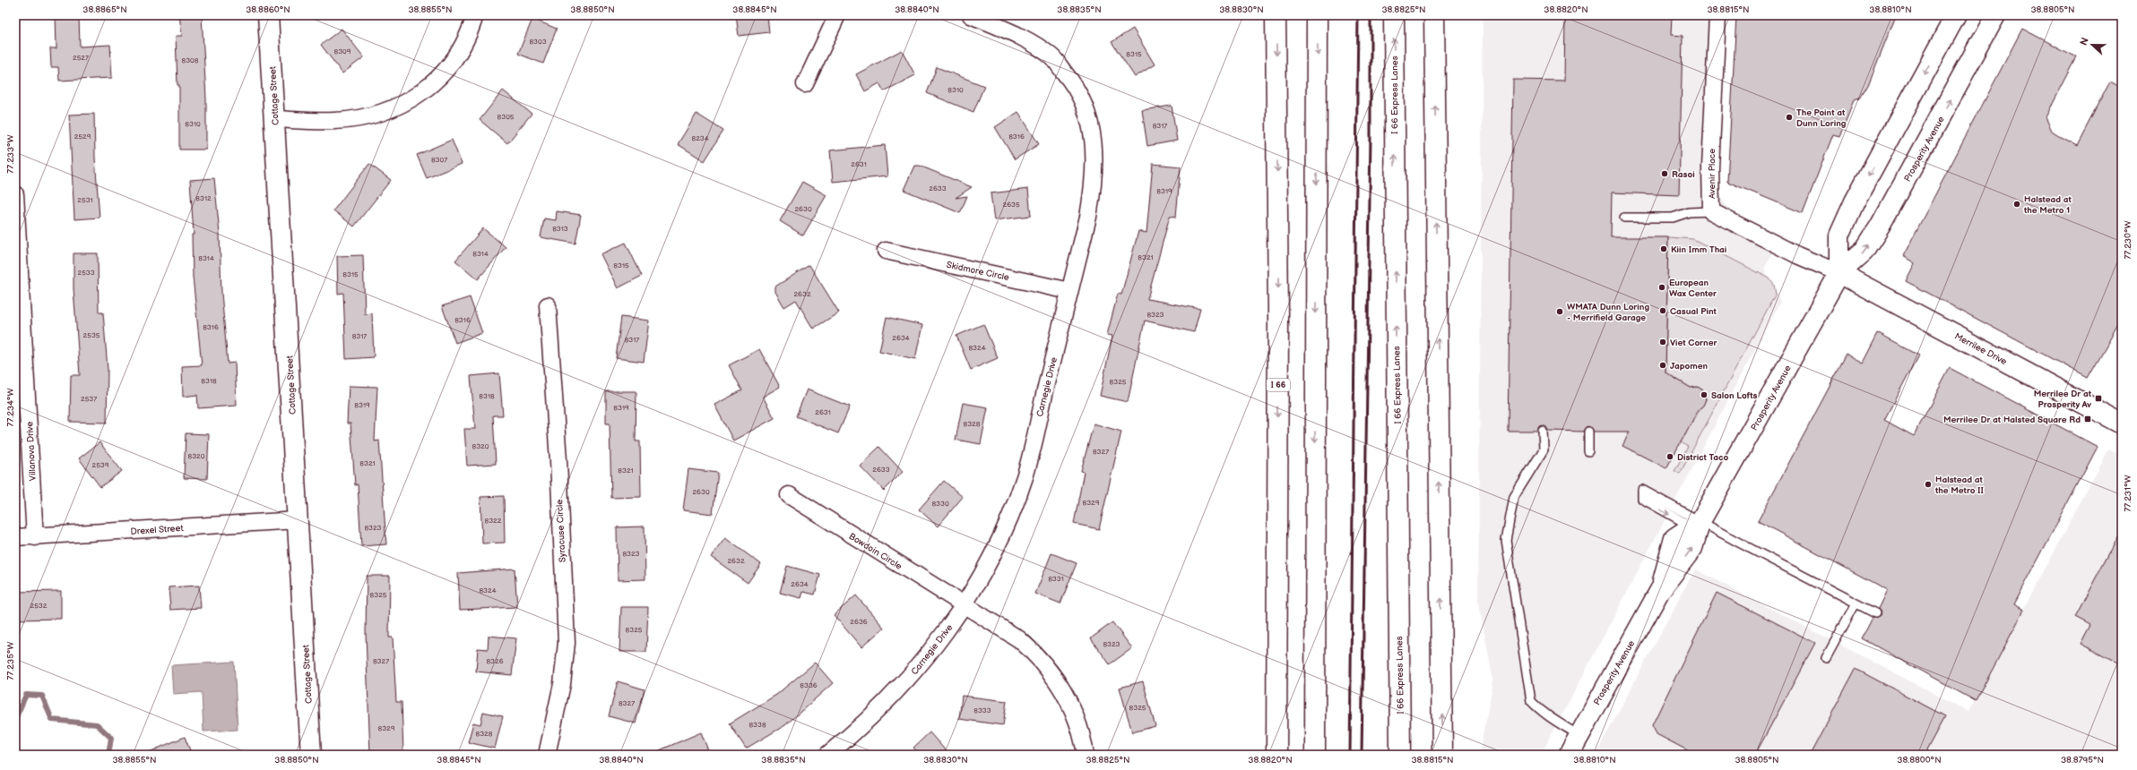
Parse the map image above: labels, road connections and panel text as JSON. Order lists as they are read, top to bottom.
{
  "streets": {
    "main road": [
      "I 66 Express Lanes",
      "Cottage Street",
      "Prosperity Avenue",
      "Merrilee Drive",
      "I 66"
    ],
    "street": [
      "Avenir Place",
      "Skidmore Circle",
      "Carnegie Drive",
      "Villanova Drive",
      "Drexel Street",
      "Syracuse Circle",
      "Bowdoin Circle"
    ]
  },
  "crossings": [
    ["Cottage Street", "Drexel Street"],
    ["Prosperity Avenue", "Avenir Place"],
    ["Prosperity Avenue", "Merrilee Drive"],
    ["Avenir Place", "Merrilee Drive"],
    ["Skidmore Circle", "Carnegie Drive"],
    ["Carnegie Drive", "Bowdoin Circle"],
    ["Villanova Drive", "Drexel Street"]
  ],
  "places": {
    "other": [
      "The Point at Dunn Loring",
      "Rasoi",
      "Halstead at the Metro 1",
      "Kiin Imm Thai",
      "European Wax Center",
      "Casual Pint",
      "WMATA Dunn Loring - Merrifield Garage",
      "Viet Corner",
      "Japomen",
      "Salon Lofts",
      "District Taco",
      "Halstead at the Metro II"
    ],
    "transit": ["Merrilee Dr at Prosperity Av", "Merrilee Dr at Halsted Square Rd"]
  },
  "house_numbers": [
    "8303",
    "8309",
    "8315",
    "2527",
    "8308",
    "8310",
    "8305",
    "8310",
    "8317",
    "2529",
    "8316",
    "8234",
    "8307",
    "2631",
    "2633",
    "8319",
    "8312",
    "2531",
    "2635",
    "2630",
    "8313",
    "8314",
    "8321",
    "8314",
    "8315",
    "2533",
    "8315",
    "2632",
    "8323",
    "8316",
    "8316",
    "2535",
    "8317",
    "2634",
    "8317",
    "8324",
    "8318",
    "8325",
    "8318",
    "2537",
    "8319",
    "8319",
    "2631",
    "8328",
    "8320",
    "8327",
    "8320",
    "8321",
    "2539",
    "2633",
    "8321",
    "2630",
    "8329",
    "8330",
    "8322",
    "8323",
    "8323",
    "2632",
    "8331",
    "2634",
    "8324",
    "8325",
    "2532",
    "2636",
    "8325",
    "8323",
    "8327",
    "8326",
    "8336",
    "8327",
    "8325",
    "8333",
    "8338",
    "8329",
    "8328"
  ],
  "north": "left",
  "coordinates": [
    "38.8865°N",
    "38.8860°N",
    "38.8855°N",
    "38.8850°N",
    "38.8845°N",
    "38.8840°N",
    "38.8835°N",
    "38.8830°N",
    "38.8825°N",
    "38.8820°N",
    "38.8815°N",
    "38.8810°N",
    "38.8805°N",
    "77.233°W",
    "77.230°W",
    "77.234°W",
    "77.231°W",
    "77.235°W",
    "38.8800°N",
    "38.8795°N"
  ]
}
